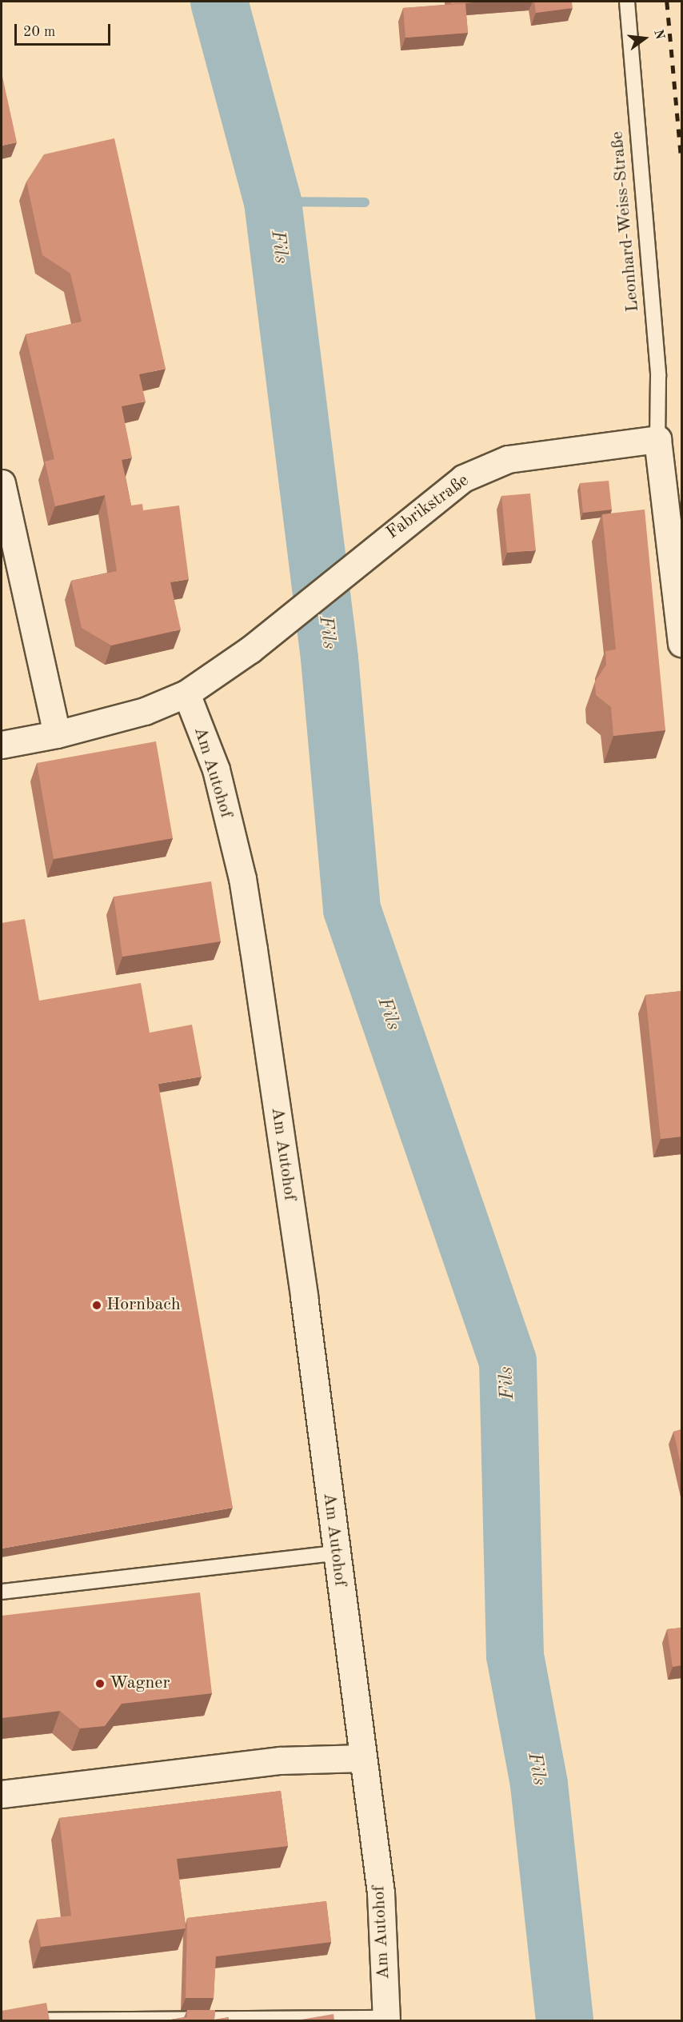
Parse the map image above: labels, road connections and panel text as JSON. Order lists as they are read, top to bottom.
{
  "streets": {
    "street": ["Fabrikstraße", "Am Autohof"],
    "lane": ["Leonhard-Weiss-Straße"]
  },
  "crossings": [
    ["Leonhard-Weiss-Straße", "Fabrikstraße"],
    ["Fabrikstraße", "Am Autohof"]
  ],
  "water": ["Fils"],
  "places": ["Hornbach", "Wagner"],
  "scale_bar": "20 m",
  "north": "right"
}
